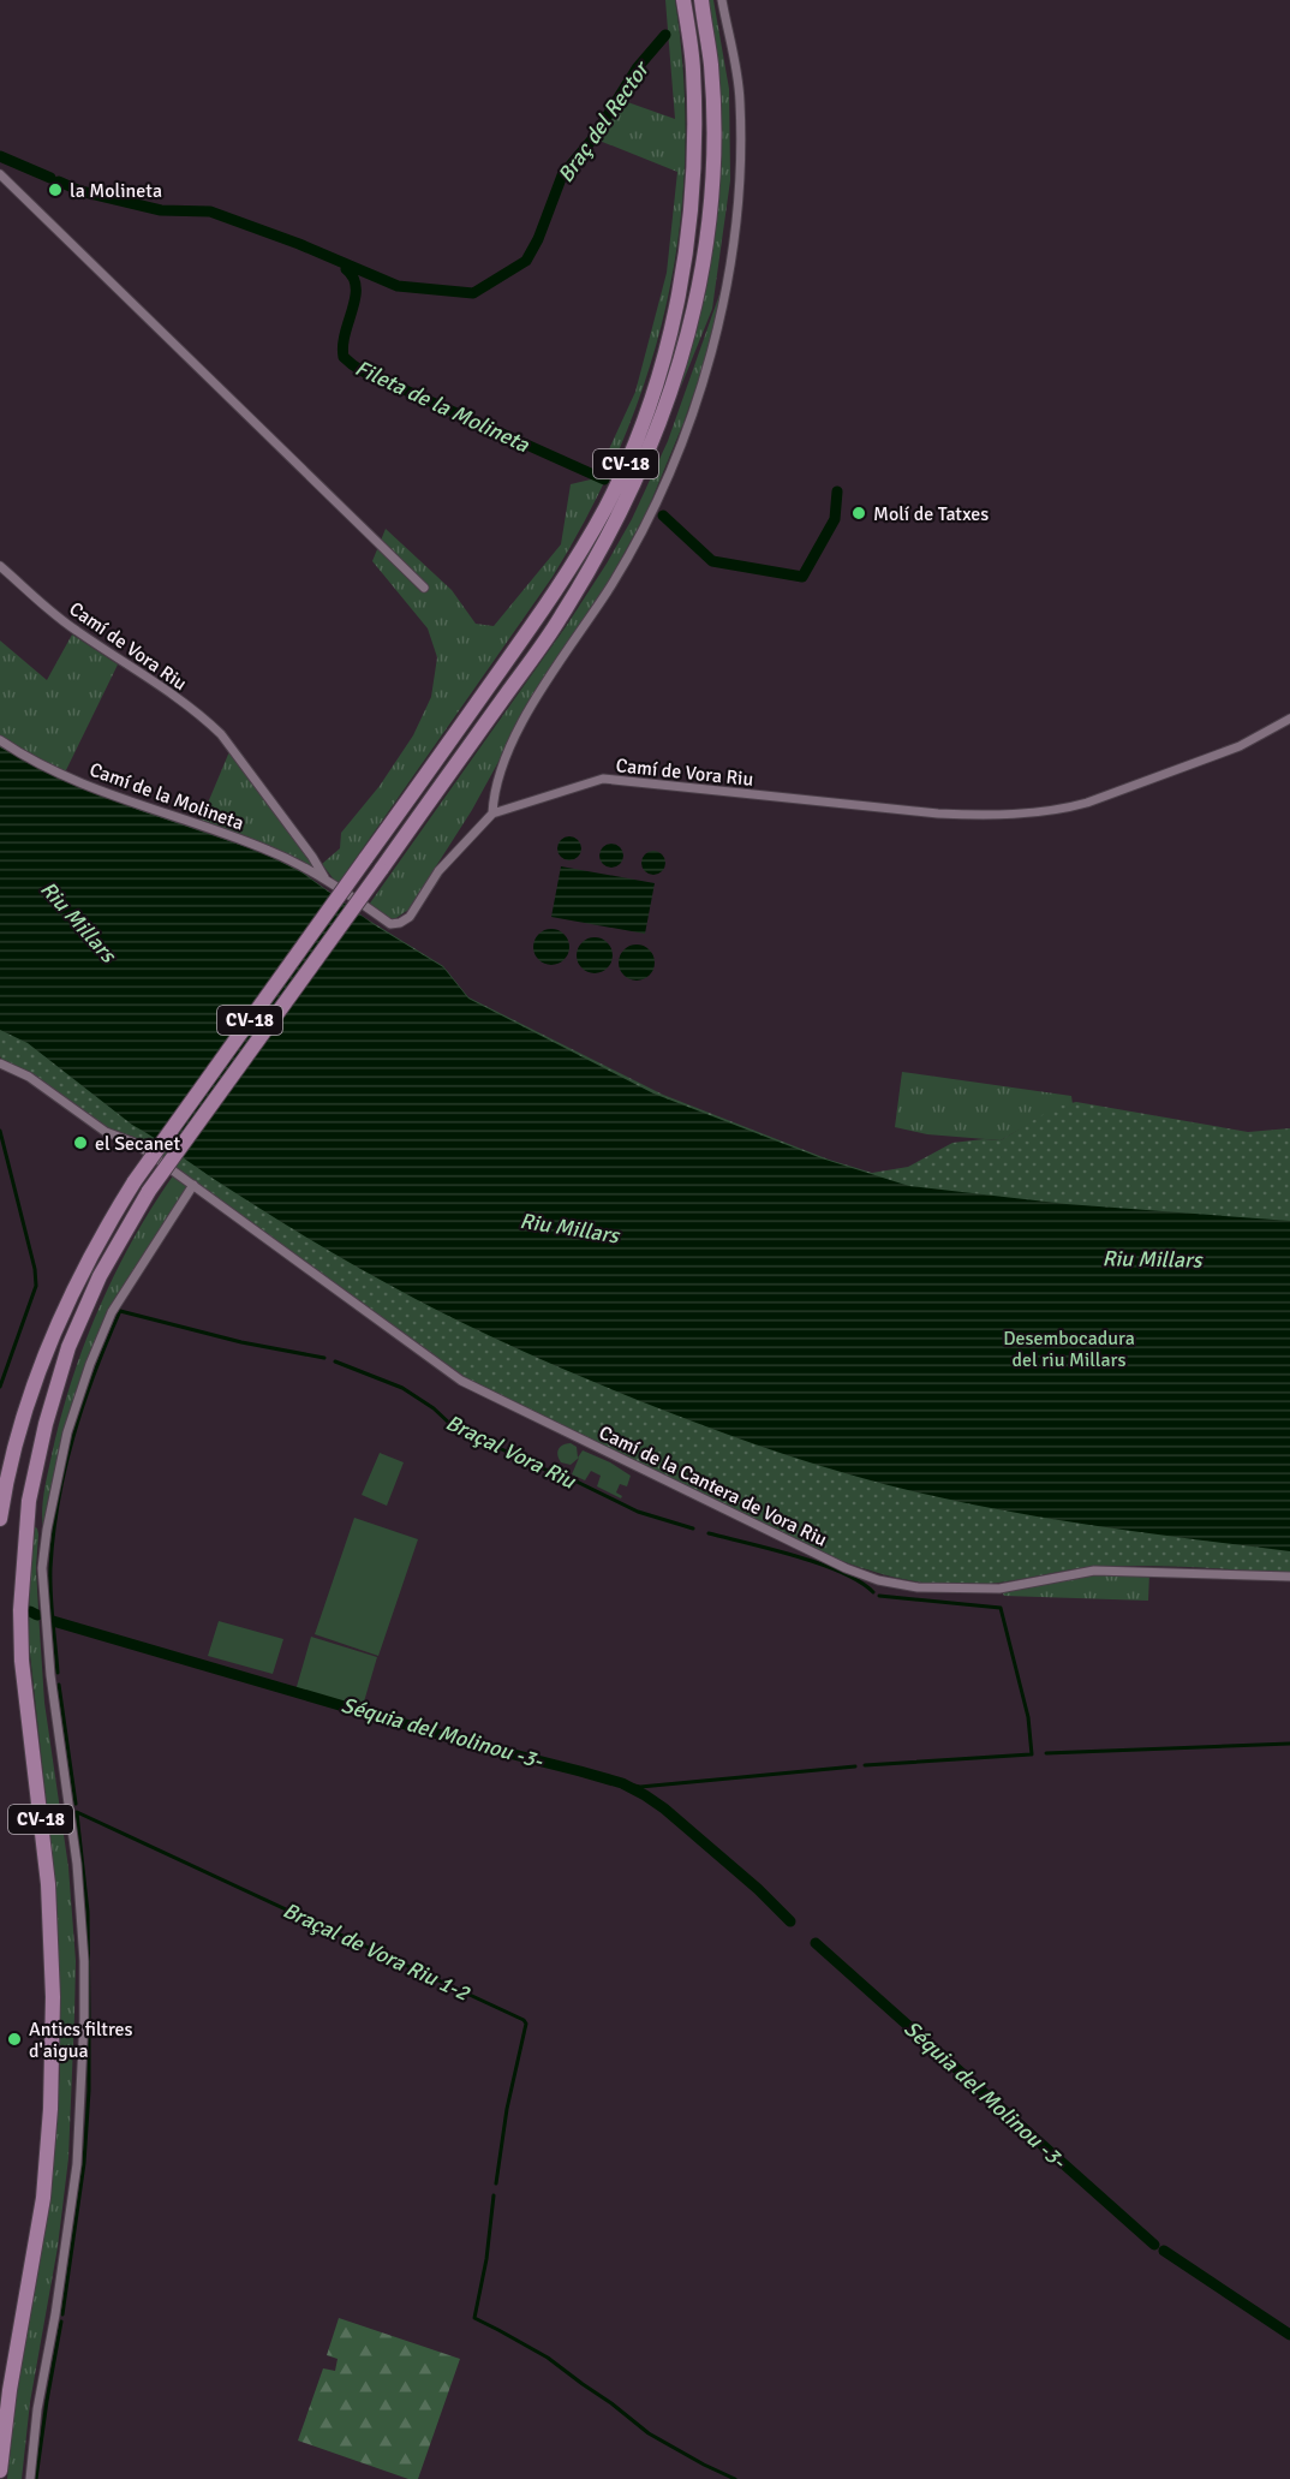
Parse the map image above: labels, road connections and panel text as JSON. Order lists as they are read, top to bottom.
{
  "streets": {
    "main road": ["CV-18"],
    "street": ["Camí de Vora Riu", "Camí de la Molineta", "Camí de la Cantera de Vora Riu"]
  },
  "crossings": [
    ["Camí de Vora Riu", "Camí de la Molineta"]
  ],
  "water": [
    "Braç del Rector",
    "Fileta de la Molineta",
    "Riu Millars",
    "Braçal Vora Riu",
    "Séquia del Molinou -3-",
    "Braçal de Vora Riu 1-2"
  ],
  "parks": ["Desembocadura del riu Millars"],
  "places": [
    "la Molineta",
    "Molí de Tatxes",
    "el Secanet",
    "Antics filtres d'aigua"
  ]
}
